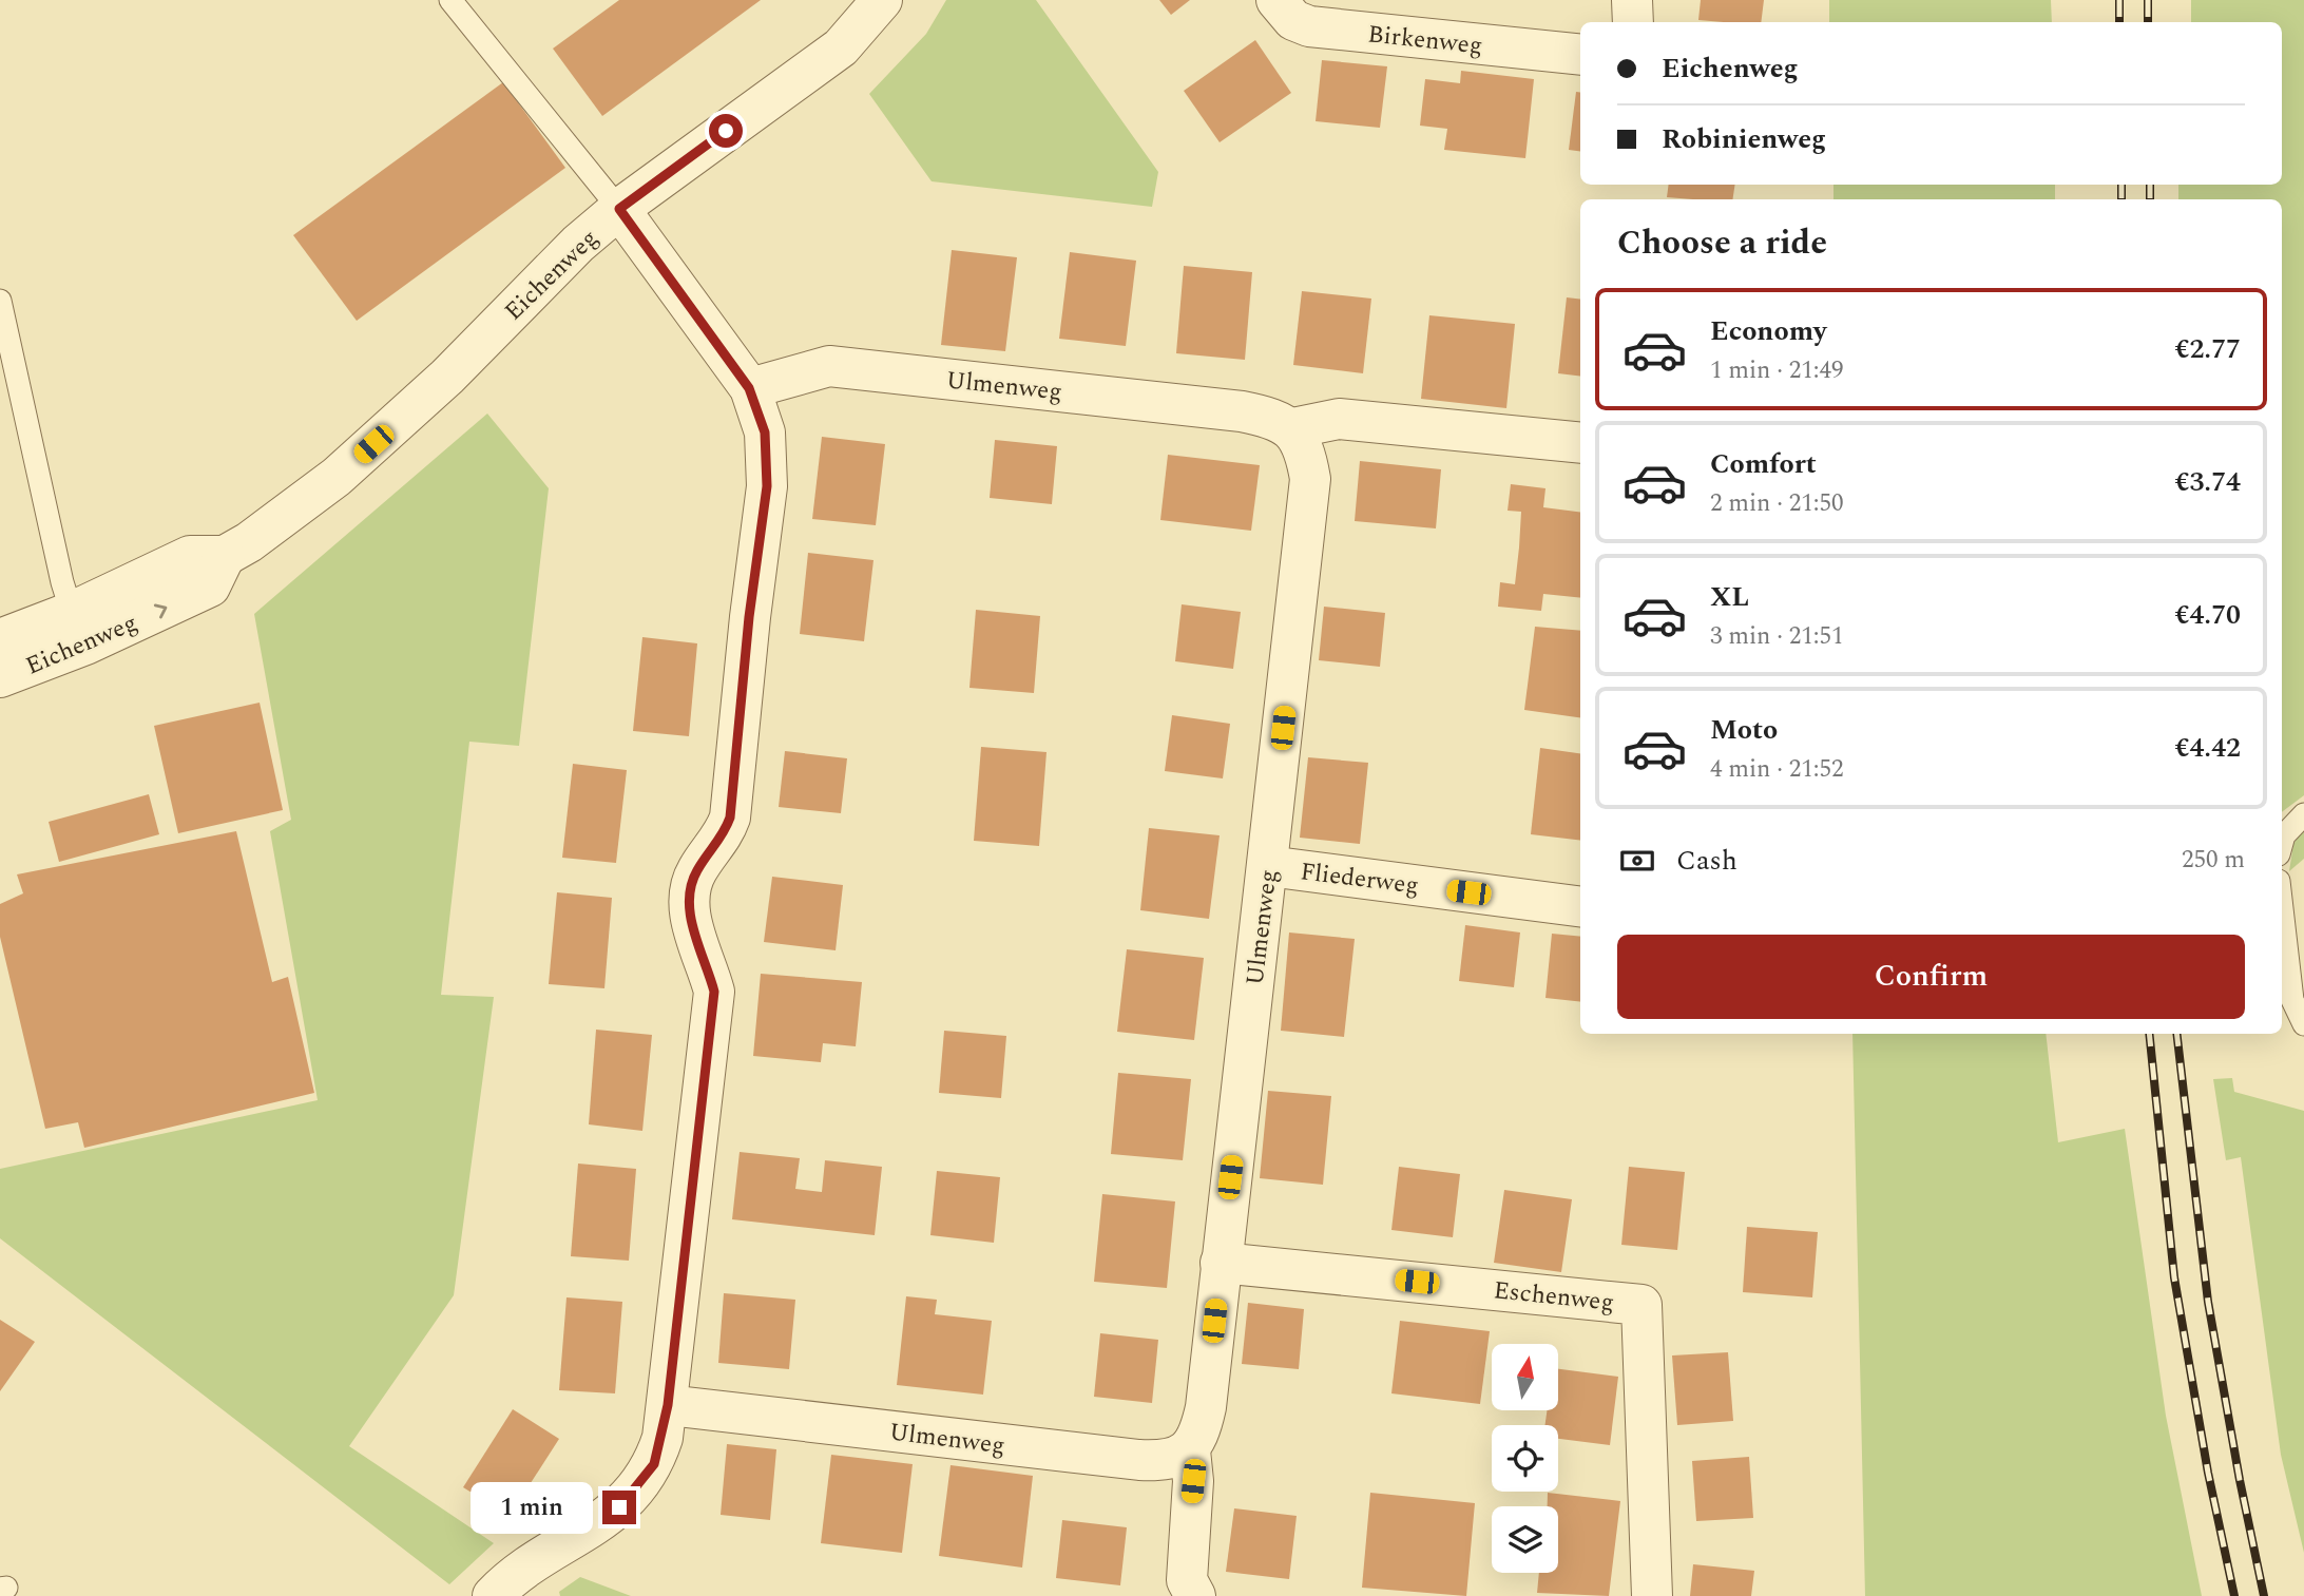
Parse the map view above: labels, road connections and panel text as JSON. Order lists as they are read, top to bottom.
{
  "streets": {
    "street": [
      "Birkenweg",
      "Eichenweg",
      "Ulmenweg",
      "Fliederweg",
      "Eschenweg"
    ]
  },
  "crossings": [
    ["Ulmenweg", "Fliederweg"],
    ["Ulmenweg", "Eschenweg"]
  ],
  "north": "top",
  "page": {
    "banner": ["Eichenweg", "Robinienweg"],
    "heading": "Choose a ride",
    "list": [
      {
        "name": "Economy",
        "note": "1 min · 21:49",
        "value": "€2.77"
      },
      {
        "name": "Comfort",
        "note": "2 min · 21:50",
        "value": "€3.74"
      },
      {
        "name": "XL",
        "note": "3 min · 21:51",
        "value": "€4.70"
      },
      {
        "name": "Moto",
        "note": "4 min · 21:52",
        "value": "€4.42"
      }
    ],
    "pay": ["Cash", "250 m"],
    "buttons": "Confirm",
    "bubble": "1 min"
  }
}
